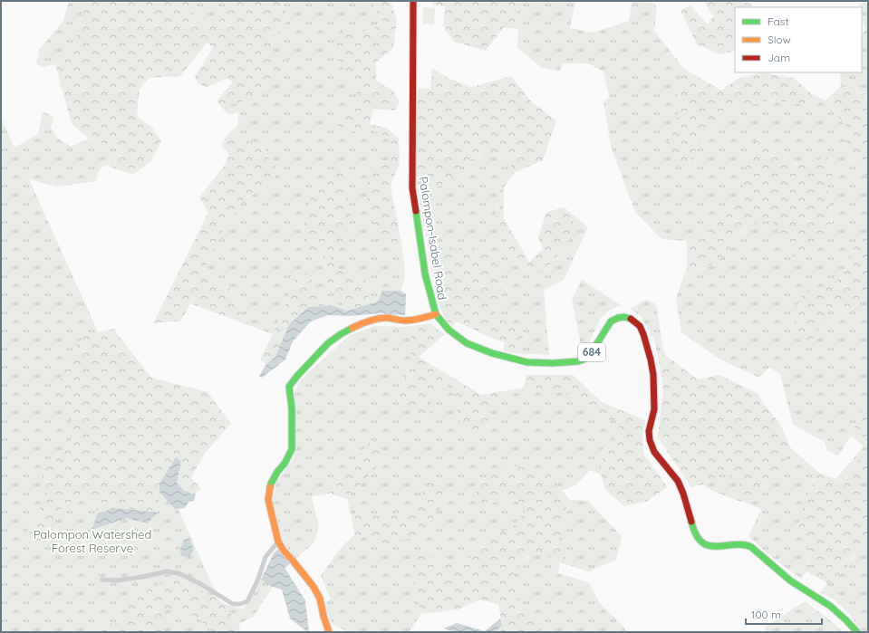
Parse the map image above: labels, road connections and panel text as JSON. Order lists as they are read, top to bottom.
{
  "streets": {
    "main road": ["Palompon-Isabel Road", "684"]
  },
  "parks": ["Palompon Watershed Forest Reserve"],
  "legend": ["Fast", "Slow", "Jam"],
  "scale_bar": "100 m"
}
